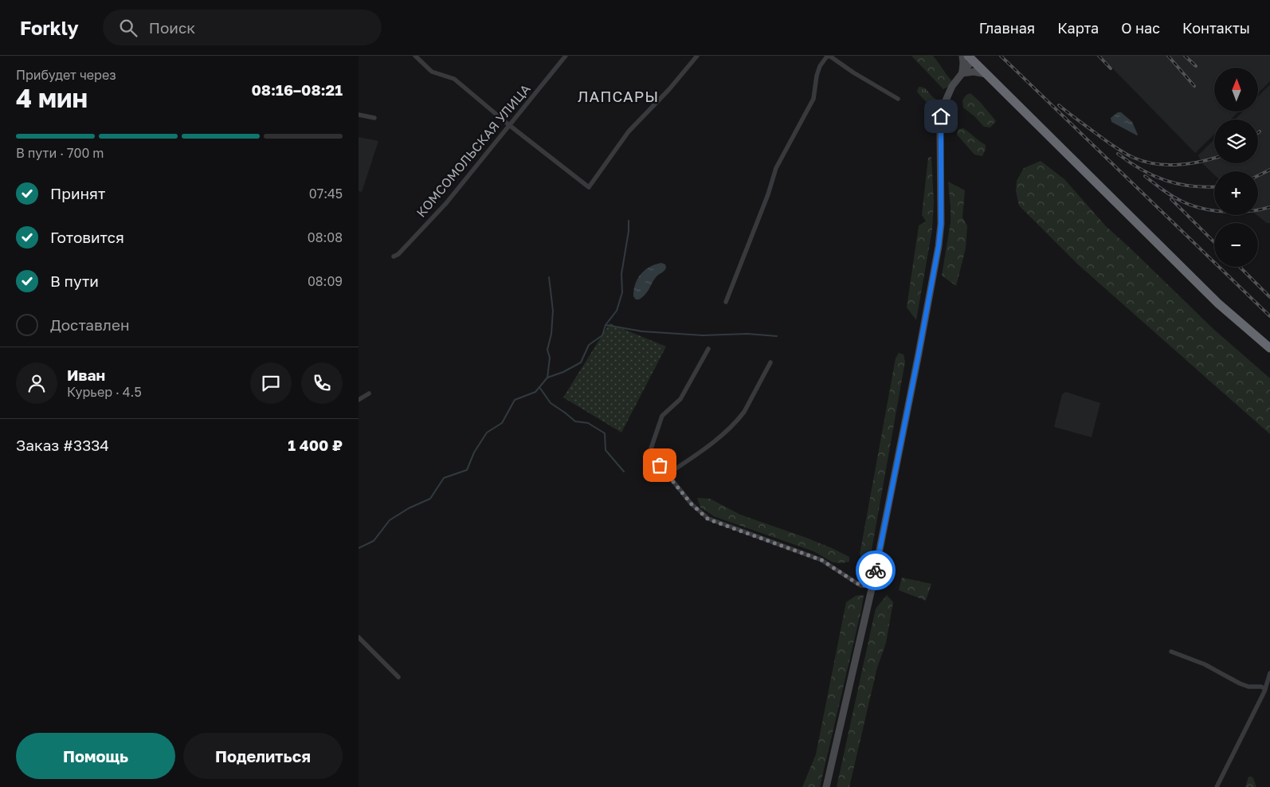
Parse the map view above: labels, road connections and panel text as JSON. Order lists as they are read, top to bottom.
{
  "streets": {
    "street": ["КОМСОМОЛЬСКАЯ УЛИЦА"]
  },
  "districts": ["ЛАПСАРЫ"],
  "north": "top",
  "page": {
    "header": "Forkly",
    "search": "Поиск",
    "nav": [
      "Главная",
      "Карта",
      "О нас",
      "Контакты"
    ],
    "heading": ["4 мин", "Прибудет через", "08:16–08:21"],
    "panel": [
      "Иван",
      "Курьер · 4.5",
      "Заказ #3334",
      "1 400 ₽"
    ],
    "map_buttons": ["+", "−"],
    "bar": "В пути · 700 m",
    "list": [
      ["Принят", "07:45"],
      ["Готовится", "08:08"],
      ["В пути", "08:09"],
      "Доставлен"
    ],
    "buttons": ["Помощь", "Поделиться"]
  }
}
